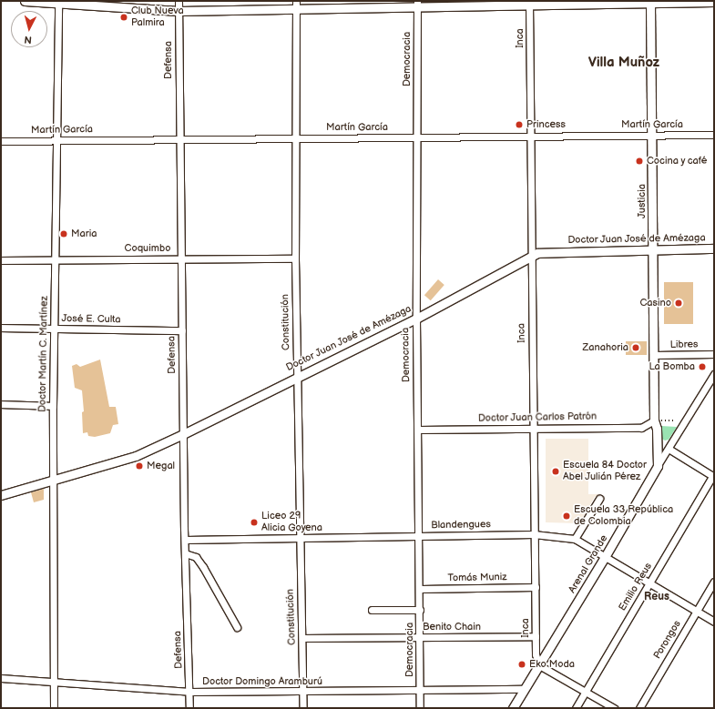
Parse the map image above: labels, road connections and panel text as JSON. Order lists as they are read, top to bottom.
{
  "streets": {
    "street": [
      "Inca",
      "Democracia",
      "Defensa",
      "Martín García",
      "Justicia",
      "Doctor Juan José de Amézaga",
      "Coquimbo",
      "José E. Culta",
      "Constitución",
      "Libres",
      "Doctor Martín C. Martínez",
      "Doctor Juan Carlos Patrón",
      "Blandengues",
      "Arenal Grande",
      "Tomás Muniz",
      "Emilio Reus",
      "Benito Chain",
      "Porongos",
      "Doctor Domingo Aramburú"
    ]
  },
  "crossings": [
    ["Inca", "Martín García"],
    ["Inca", "Doctor Juan José de Amézaga"],
    ["Inca", "Doctor Juan Carlos Patrón"],
    ["Inca", "Blandengues"],
    ["Inca", "Arenal Grande"],
    ["Inca", "Tomás Muniz"],
    ["Inca", "Benito Chain"],
    ["Democracia", "Martín García"],
    ["Democracia", "Doctor Juan José de Amézaga"],
    ["Democracia", "Doctor Juan Carlos Patrón"],
    ["Democracia", "Blandengues"],
    ["Democracia", "Tomás Muniz"],
    ["Democracia", "Benito Chain"],
    ["Democracia", "Doctor Domingo Aramburú"],
    ["Defensa", "Martín García"],
    ["Defensa", "Doctor Juan José de Amézaga"],
    ["Defensa", "Coquimbo"],
    ["Defensa", "José E. Culta"],
    ["Defensa", "Blandengues"],
    ["Defensa", "Doctor Domingo Aramburú"],
    ["Martín García", "Justicia"],
    ["Martín García", "Constitución"],
    ["Martín García", "Doctor Martín C. Martínez"],
    ["Justicia", "Doctor Juan José de Amézaga"],
    ["Justicia", "Libres"],
    ["Justicia", "Doctor Juan Carlos Patrón"],
    ["Justicia", "Arenal Grande"],
    ["Doctor Juan José de Amézaga", "Constitución"],
    ["Doctor Juan José de Amézaga", "Doctor Martín C. Martínez"],
    ["Coquimbo", "Constitución"],
    ["Coquimbo", "Doctor Martín C. Martínez"],
    ["José E. Culta", "Doctor Martín C. Martínez"],
    ["Constitución", "Blandengues"],
    ["Constitución", "Benito Chain"],
    ["Constitución", "Doctor Domingo Aramburú"],
    ["Doctor Martín C. Martínez", "Doctor Domingo Aramburú"],
    ["Blandengues", "Arenal Grande"],
    ["Blandengues", "Emilio Reus"],
    ["Blandengues", "Porongos"],
    ["Arenal Grande", "Doctor Domingo Aramburú"]
  ],
  "districts": ["Villa Muñoz", "Reus"],
  "places": [
    "Club Nueva Palmira",
    "Princess",
    "Cocina y café",
    "Maria",
    "Casino",
    "Zanahoria",
    "La Bomba",
    "Megal",
    "Escuela 84 Doctor Abel Julián Pérez",
    "Escuela 33 República de Colombia",
    "Liceo 29 Alicia Goyena",
    "Eko Moda"
  ],
  "north": "bottom"
}
